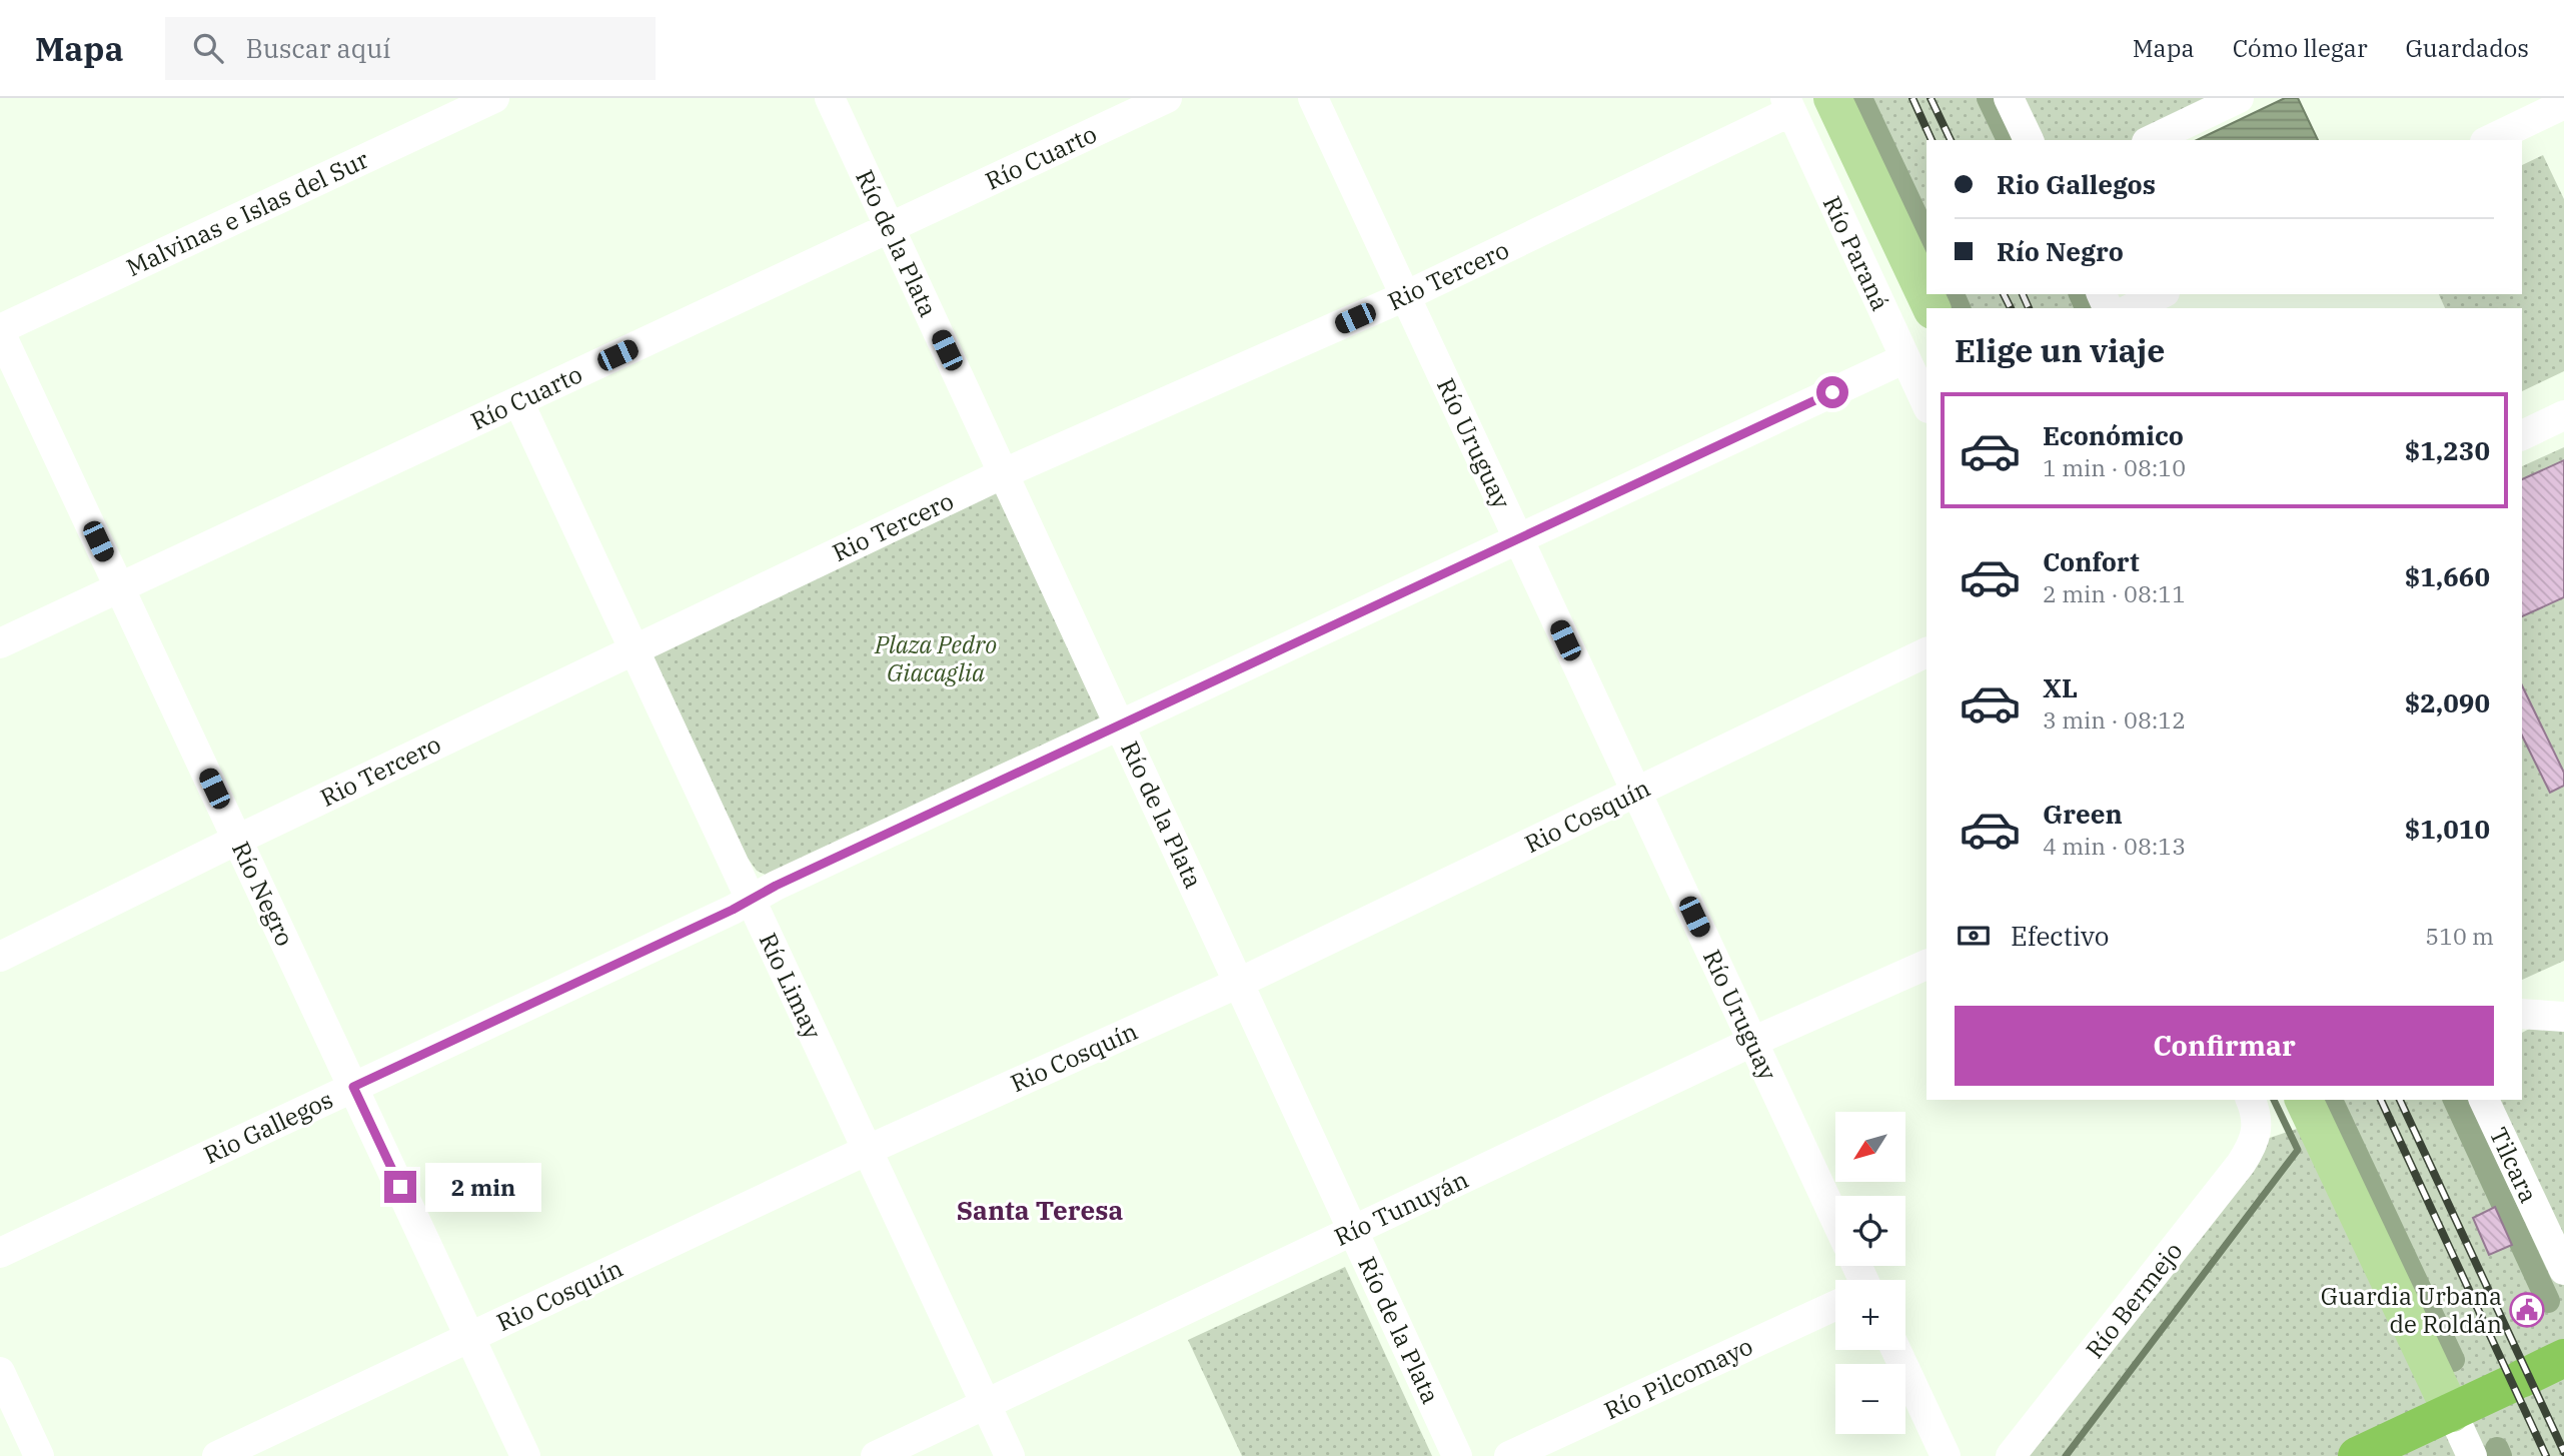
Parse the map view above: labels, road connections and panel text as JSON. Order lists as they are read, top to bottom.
{
  "streets": {
    "street": [
      "Río Cuarto",
      "Malvinas e Islas del Sur",
      "Río de la Plata",
      "Río Paraná",
      "Rio Tercero",
      "Río Uruguay",
      "Rio Cosquín",
      "Río Negro",
      "Río Limay",
      "Rio Gallegos",
      "Tilcara",
      "Río Tunuyán",
      "Río Bermejo",
      "Río Pilcomayo"
    ]
  },
  "crossings": [
    ["Río Cuarto", "Río de la Plata"],
    ["Río Cuarto", "Río Negro"],
    ["Río Cuarto", "Río Limay"],
    ["Malvinas e Islas del Sur", "Río Negro"],
    ["Río de la Plata", "Rio Tercero"],
    ["Río de la Plata", "Rio Cosquín"],
    ["Río de la Plata", "Rio Gallegos"],
    ["Río de la Plata", "Río Tunuyán"],
    ["Río Paraná", "Rio Tercero"],
    ["Río Paraná", "Rio Gallegos"],
    ["Rio Tercero", "Río Uruguay"],
    ["Rio Tercero", "Río Negro"],
    ["Rio Tercero", "Río Limay"],
    ["Río Uruguay", "Rio Cosquín"],
    ["Río Uruguay", "Rio Gallegos"],
    ["Río Uruguay", "Río Tunuyán"],
    ["Rio Cosquín", "Río Negro"],
    ["Rio Cosquín", "Río Limay"],
    ["Río Negro", "Rio Gallegos"],
    ["Río Limay", "Rio Gallegos"],
    ["Río Limay", "Río Tunuyán"]
  ],
  "districts": ["Santa Teresa"],
  "parks": ["Plaza Pedro Giacaglia"],
  "places": {
    "public building": ["Guardia Urbana de Roldán"]
  },
  "north": "bottom left",
  "page": {
    "header": "Mapa",
    "search": "Buscar aquí",
    "nav": ["Mapa", "Cómo llegar", "Guardados"],
    "banner": ["Rio Gallegos", "Río Negro"],
    "heading": "Elige un viaje",
    "list": [
      {
        "name": "Económico",
        "note": "1 min · 08:10",
        "value": "$1,230"
      },
      {
        "name": "Confort",
        "note": "2 min · 08:11",
        "value": "$1,660"
      },
      {
        "name": "XL",
        "note": "3 min · 08:12",
        "value": "$2,090"
      },
      {
        "name": "Green",
        "note": "4 min · 08:13",
        "value": "$1,010"
      }
    ],
    "pay": ["Efectivo", "510 m"],
    "buttons": "Confirmar",
    "map_buttons": ["+", "−"],
    "bubble": "2 min"
  }
}
